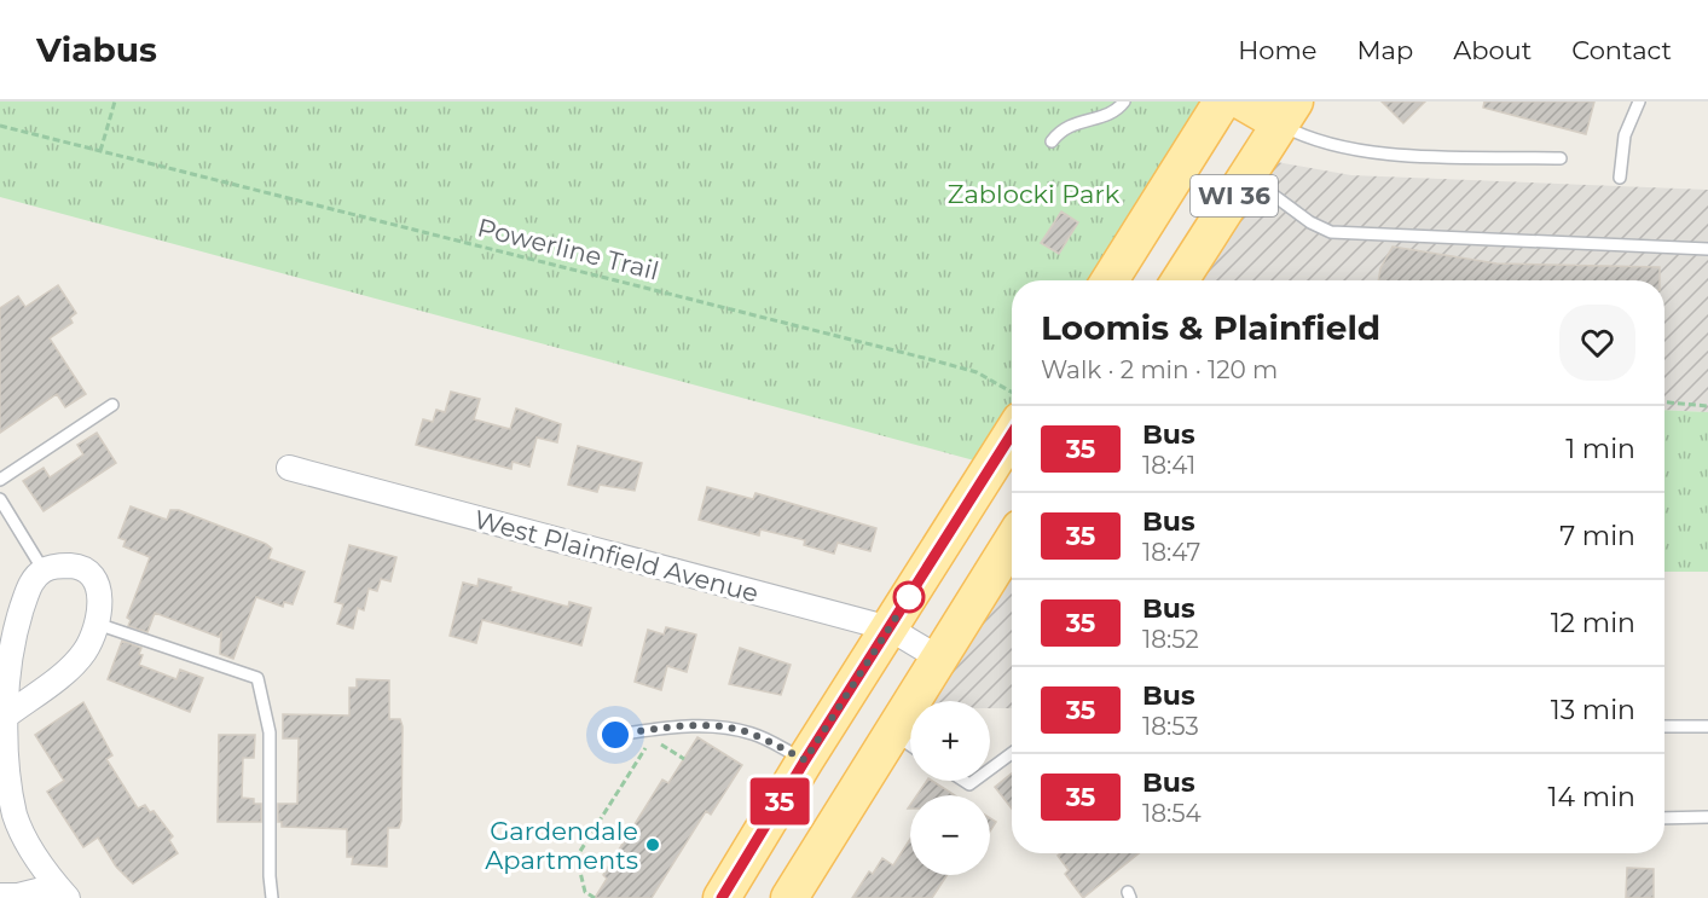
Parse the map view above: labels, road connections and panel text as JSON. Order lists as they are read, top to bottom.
{
  "streets": {
    "main road": ["WI 36"],
    "street": ["West Plainfield Avenue"],
    "path": ["Powerline Trail"]
  },
  "parks": ["Zablocki Park"],
  "places": ["Gardendale Apartments"],
  "lines": ["bus line 35"],
  "page": {
    "header": "Viabus",
    "nav": [
      "Home",
      "Map",
      "About",
      "Contact"
    ],
    "on_map": "35",
    "heading": ["Loomis & Plainfield", "Walk · 2 min · 120 m"],
    "list": [
      {
        "mark": "35",
        "name": "Bus",
        "note": "18:41",
        "value": "1 min"
      },
      {
        "mark": "35",
        "name": "Bus",
        "note": "18:47",
        "value": "7 min"
      },
      {
        "mark": "35",
        "name": "Bus",
        "note": "18:52",
        "value": "12 min"
      },
      {
        "mark": "35",
        "name": "Bus",
        "note": "18:53",
        "value": "13 min"
      },
      {
        "mark": "35",
        "name": "Bus",
        "note": "18:54",
        "value": "14 min"
      }
    ],
    "map_buttons": ["+", "−"]
  }
}
